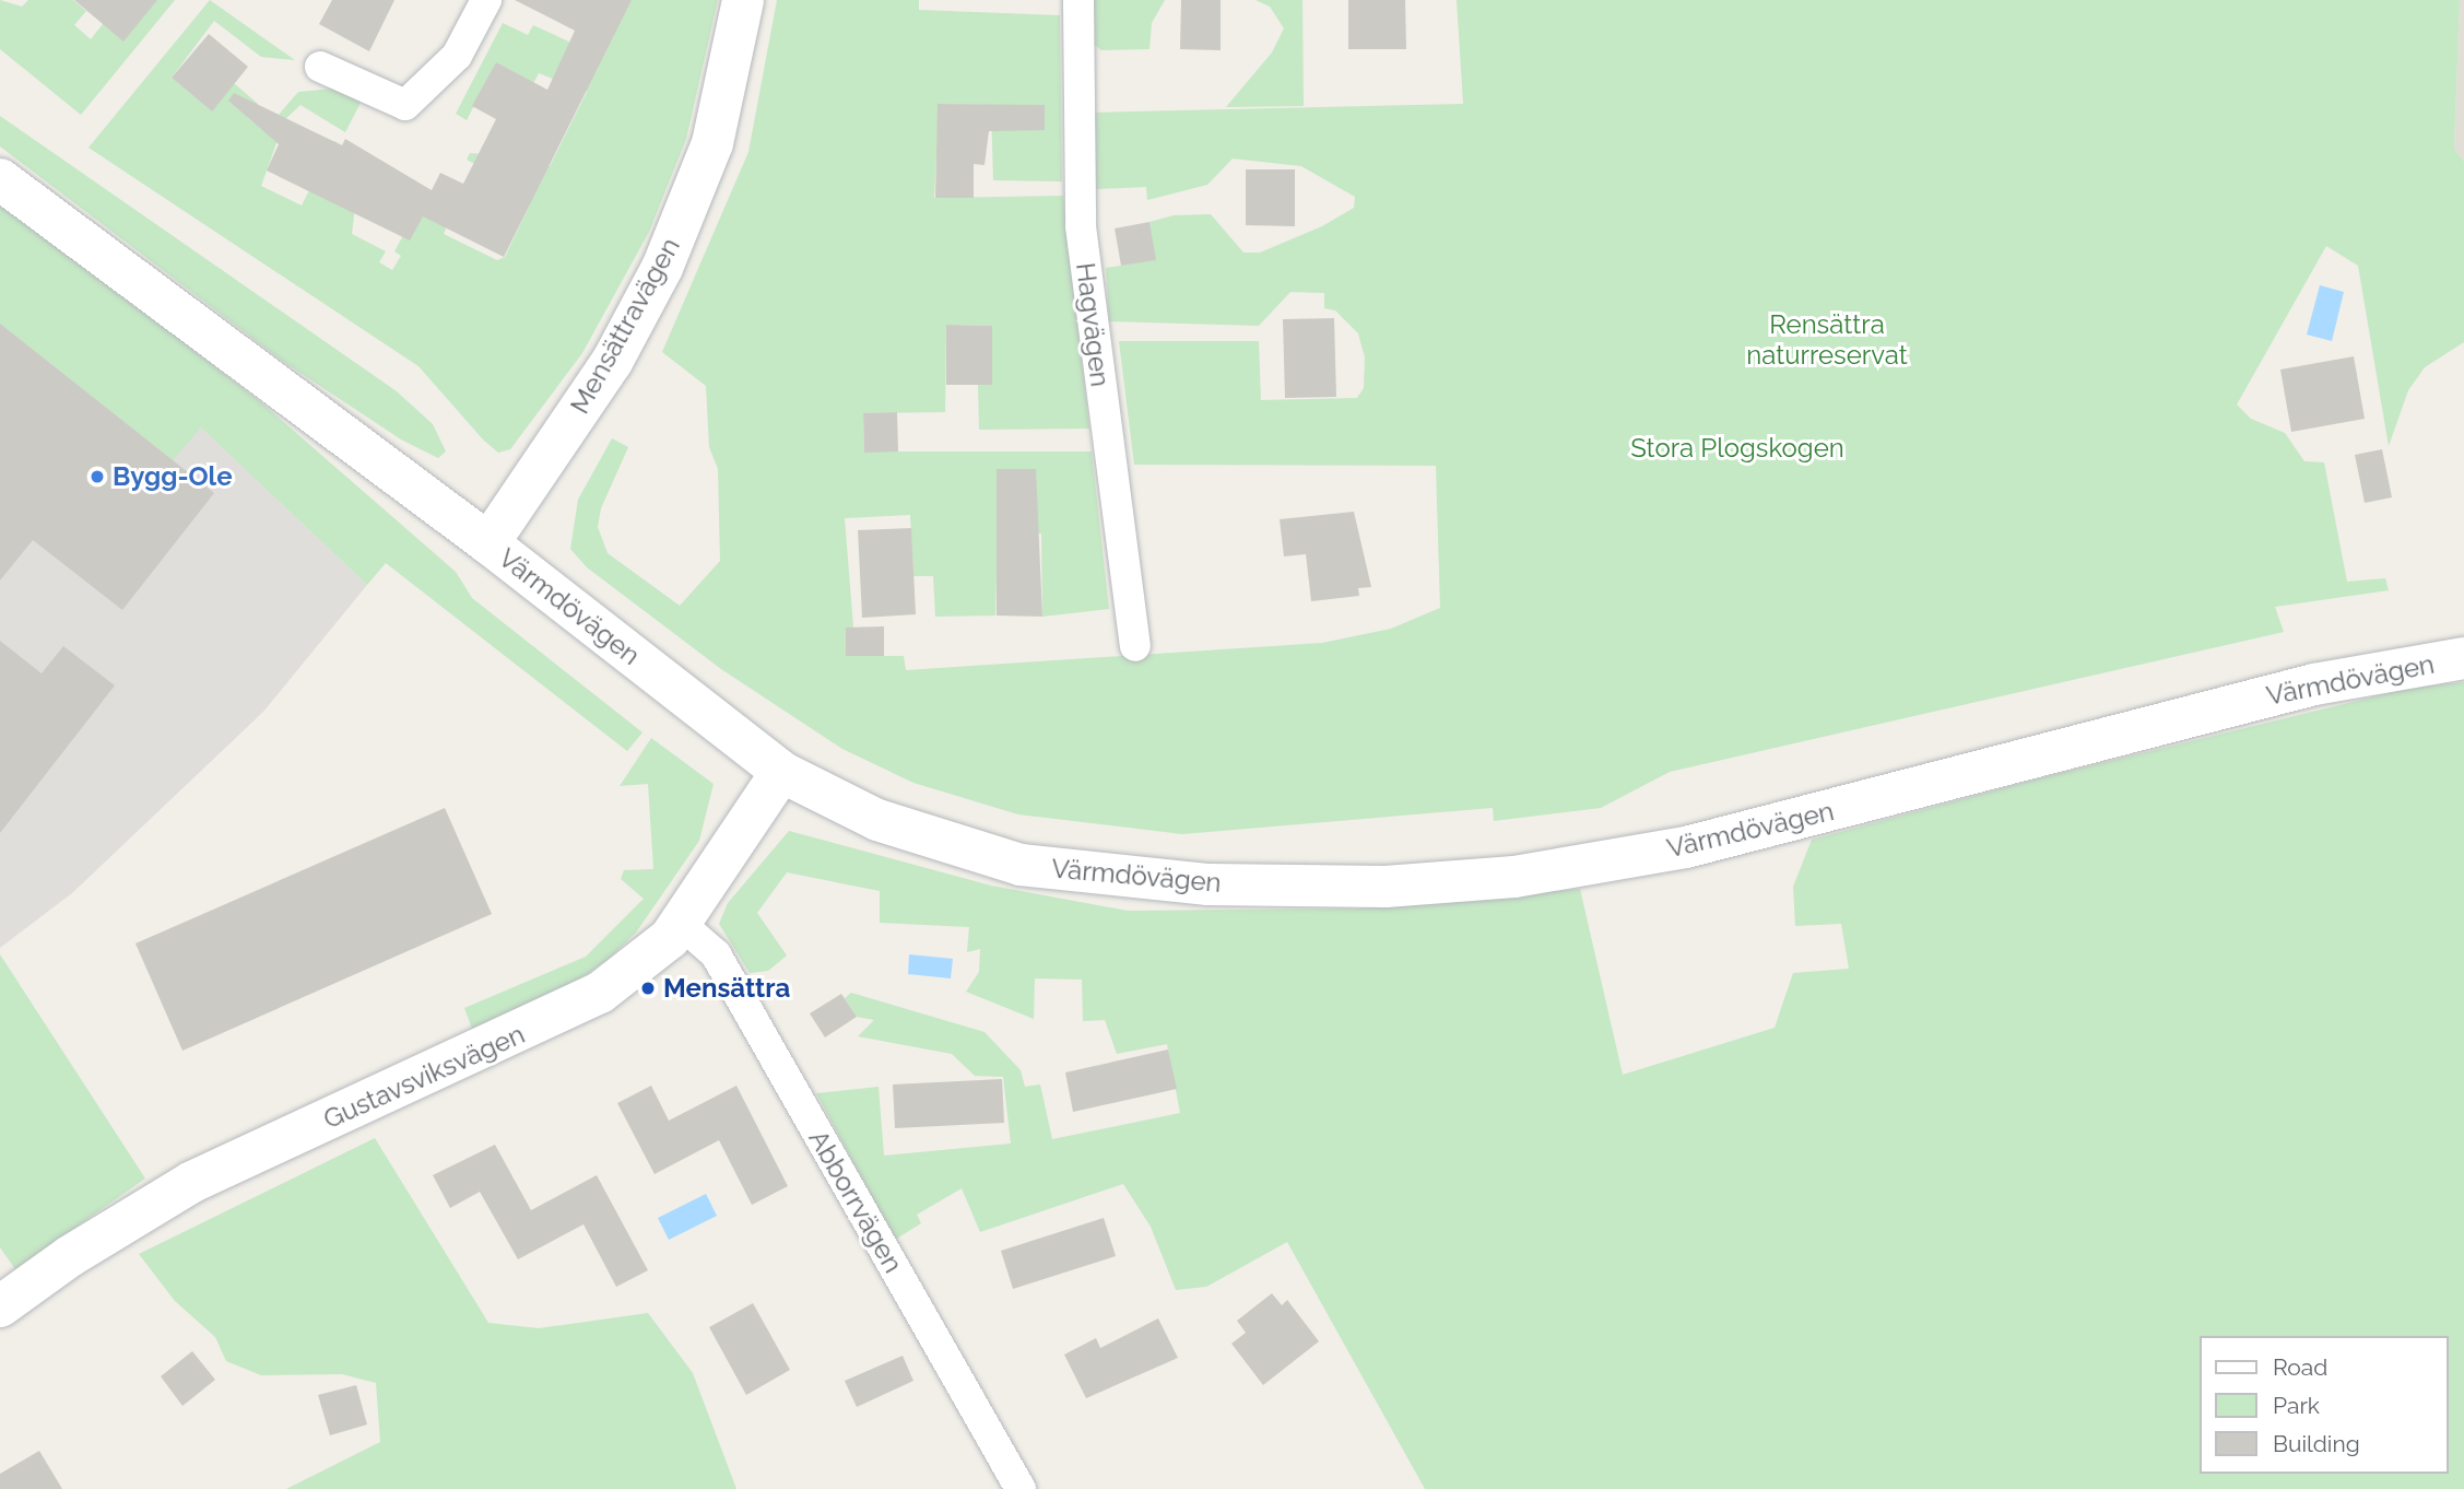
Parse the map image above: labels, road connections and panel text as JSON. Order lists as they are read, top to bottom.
{
  "streets": {
    "main road": ["Mensättravägen", "Värmdövägen", "Gustavsviksvägen"],
    "street": ["Hagvägen", "Abborrvägen"]
  },
  "crossings": [
    ["Mensättravägen", "Värmdövägen"],
    ["Värmdövägen", "Gustavsviksvägen"],
    ["Gustavsviksvägen", "Abborrvägen"]
  ],
  "parks": ["Rensättra naturreservat", "Stora Plogskogen"],
  "places": ["Bygg-Ole", "Mensättra"],
  "legend": ["Road", "Park", "Building"]
}
